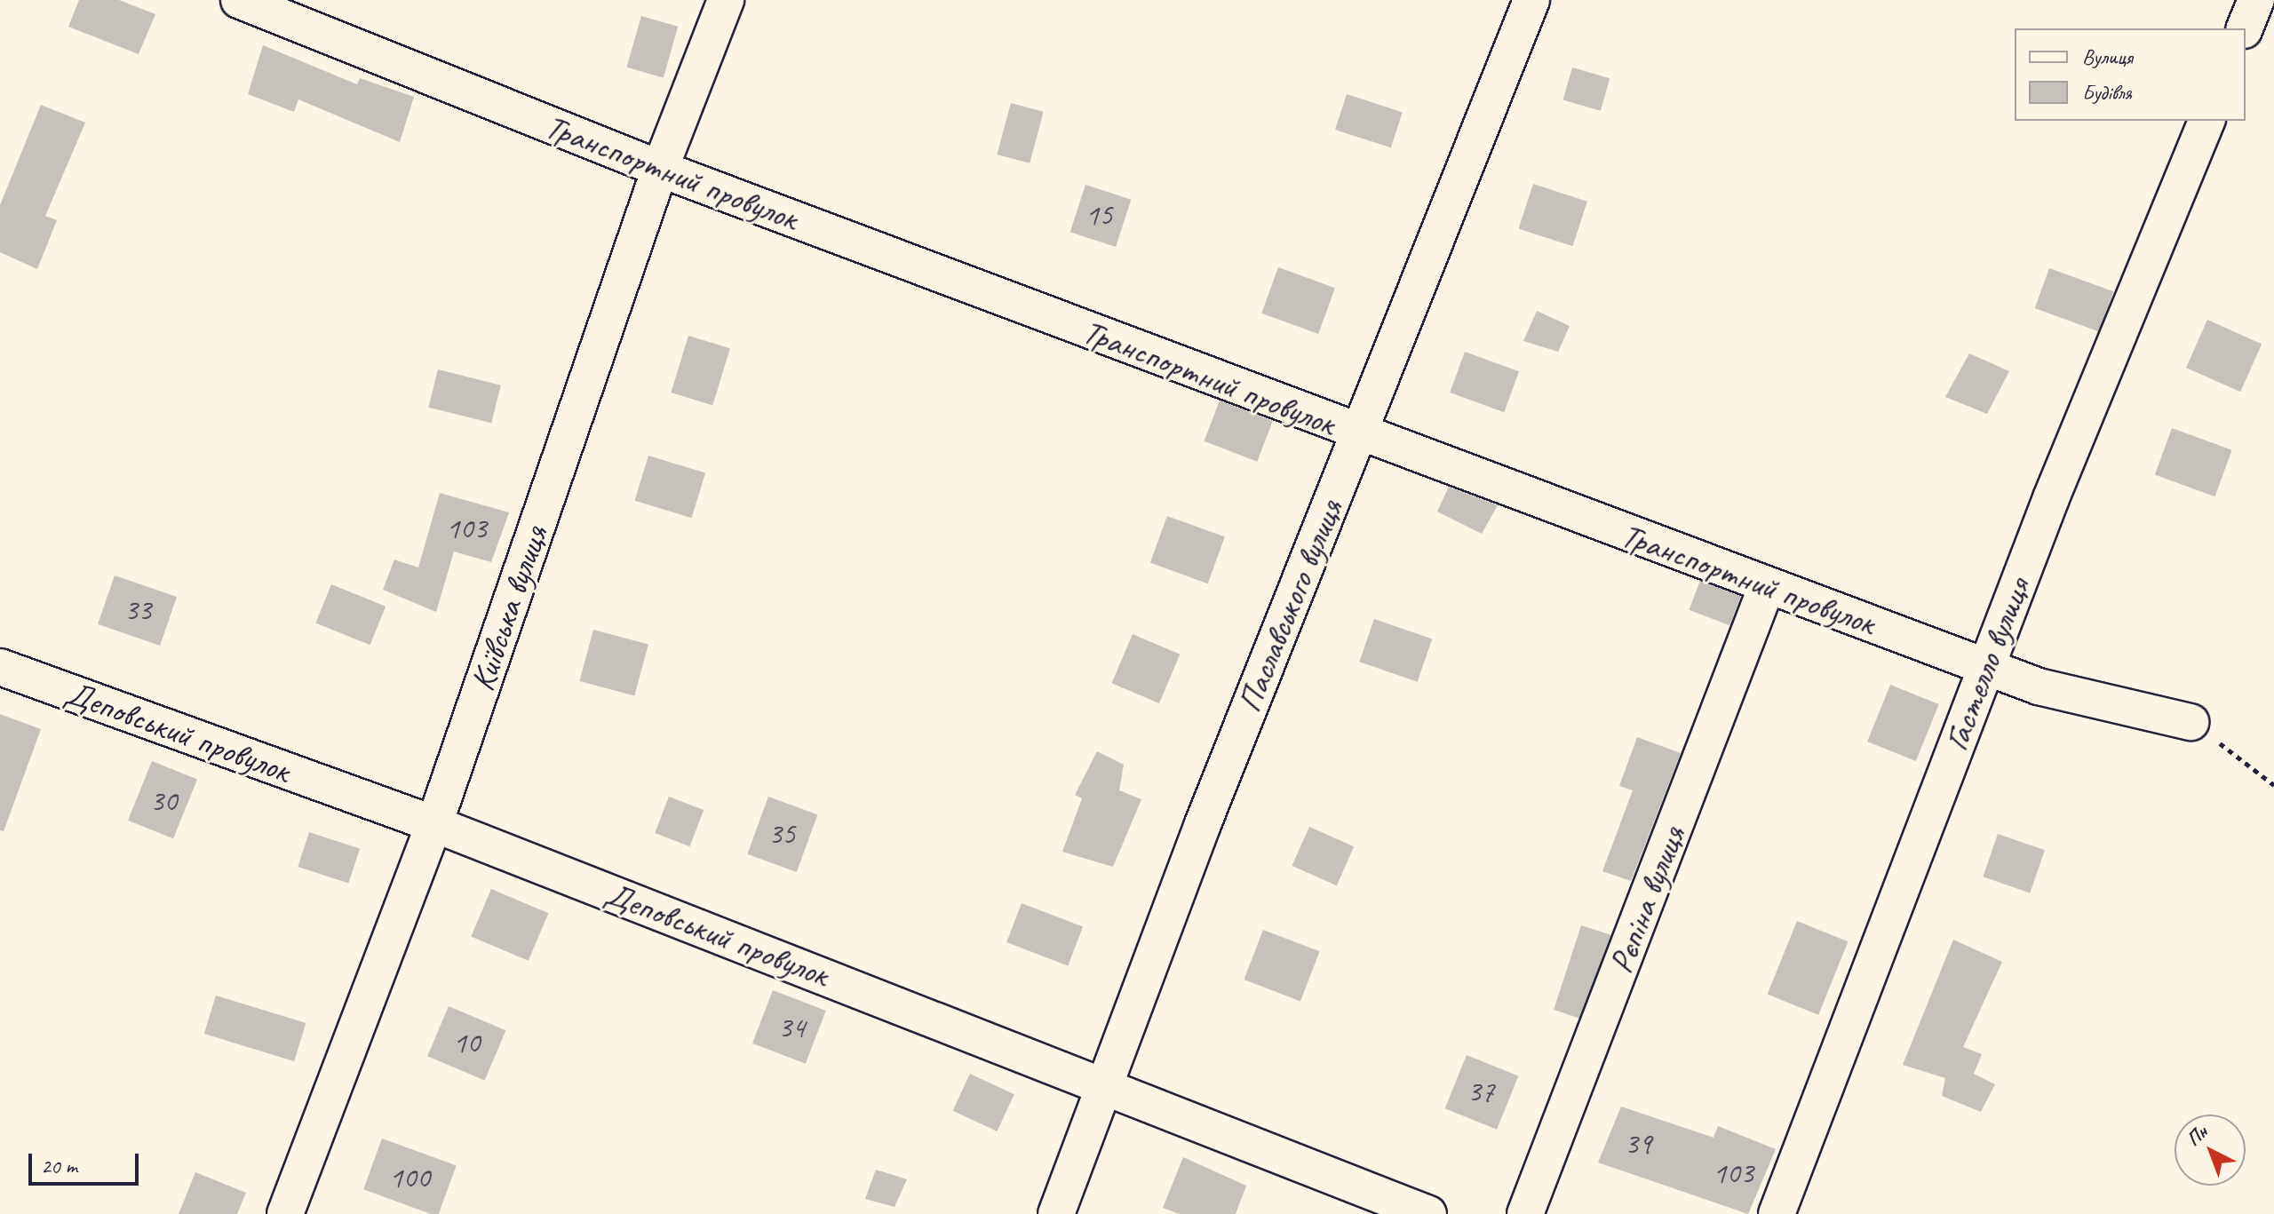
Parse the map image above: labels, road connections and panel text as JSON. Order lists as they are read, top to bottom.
{
  "streets": {
    "street": [
      "Транспортний провулок",
      "Паславського вулиця",
      "Київська вулиця",
      "Гастелло вулиця",
      "Деповський провулок",
      "Рєпіна вулиця"
    ]
  },
  "crossings": [
    ["Транспортний провулок", "Паславського вулиця"],
    ["Транспортний провулок", "Київська вулиця"],
    ["Транспортний провулок", "Гастелло вулиця"],
    ["Транспортний провулок", "Рєпіна вулиця"],
    ["Паславського вулиця", "Деповський провулок"],
    ["Київська вулиця", "Деповський провулок"]
  ],
  "house_numbers": [
    "15",
    "103",
    "33",
    "30",
    "35",
    "34",
    "10",
    "37",
    "39",
    "103",
    "100"
  ],
  "legend": ["Вулиця", "Будівля"],
  "scale_bar": "20 m",
  "north": "top left"
}
